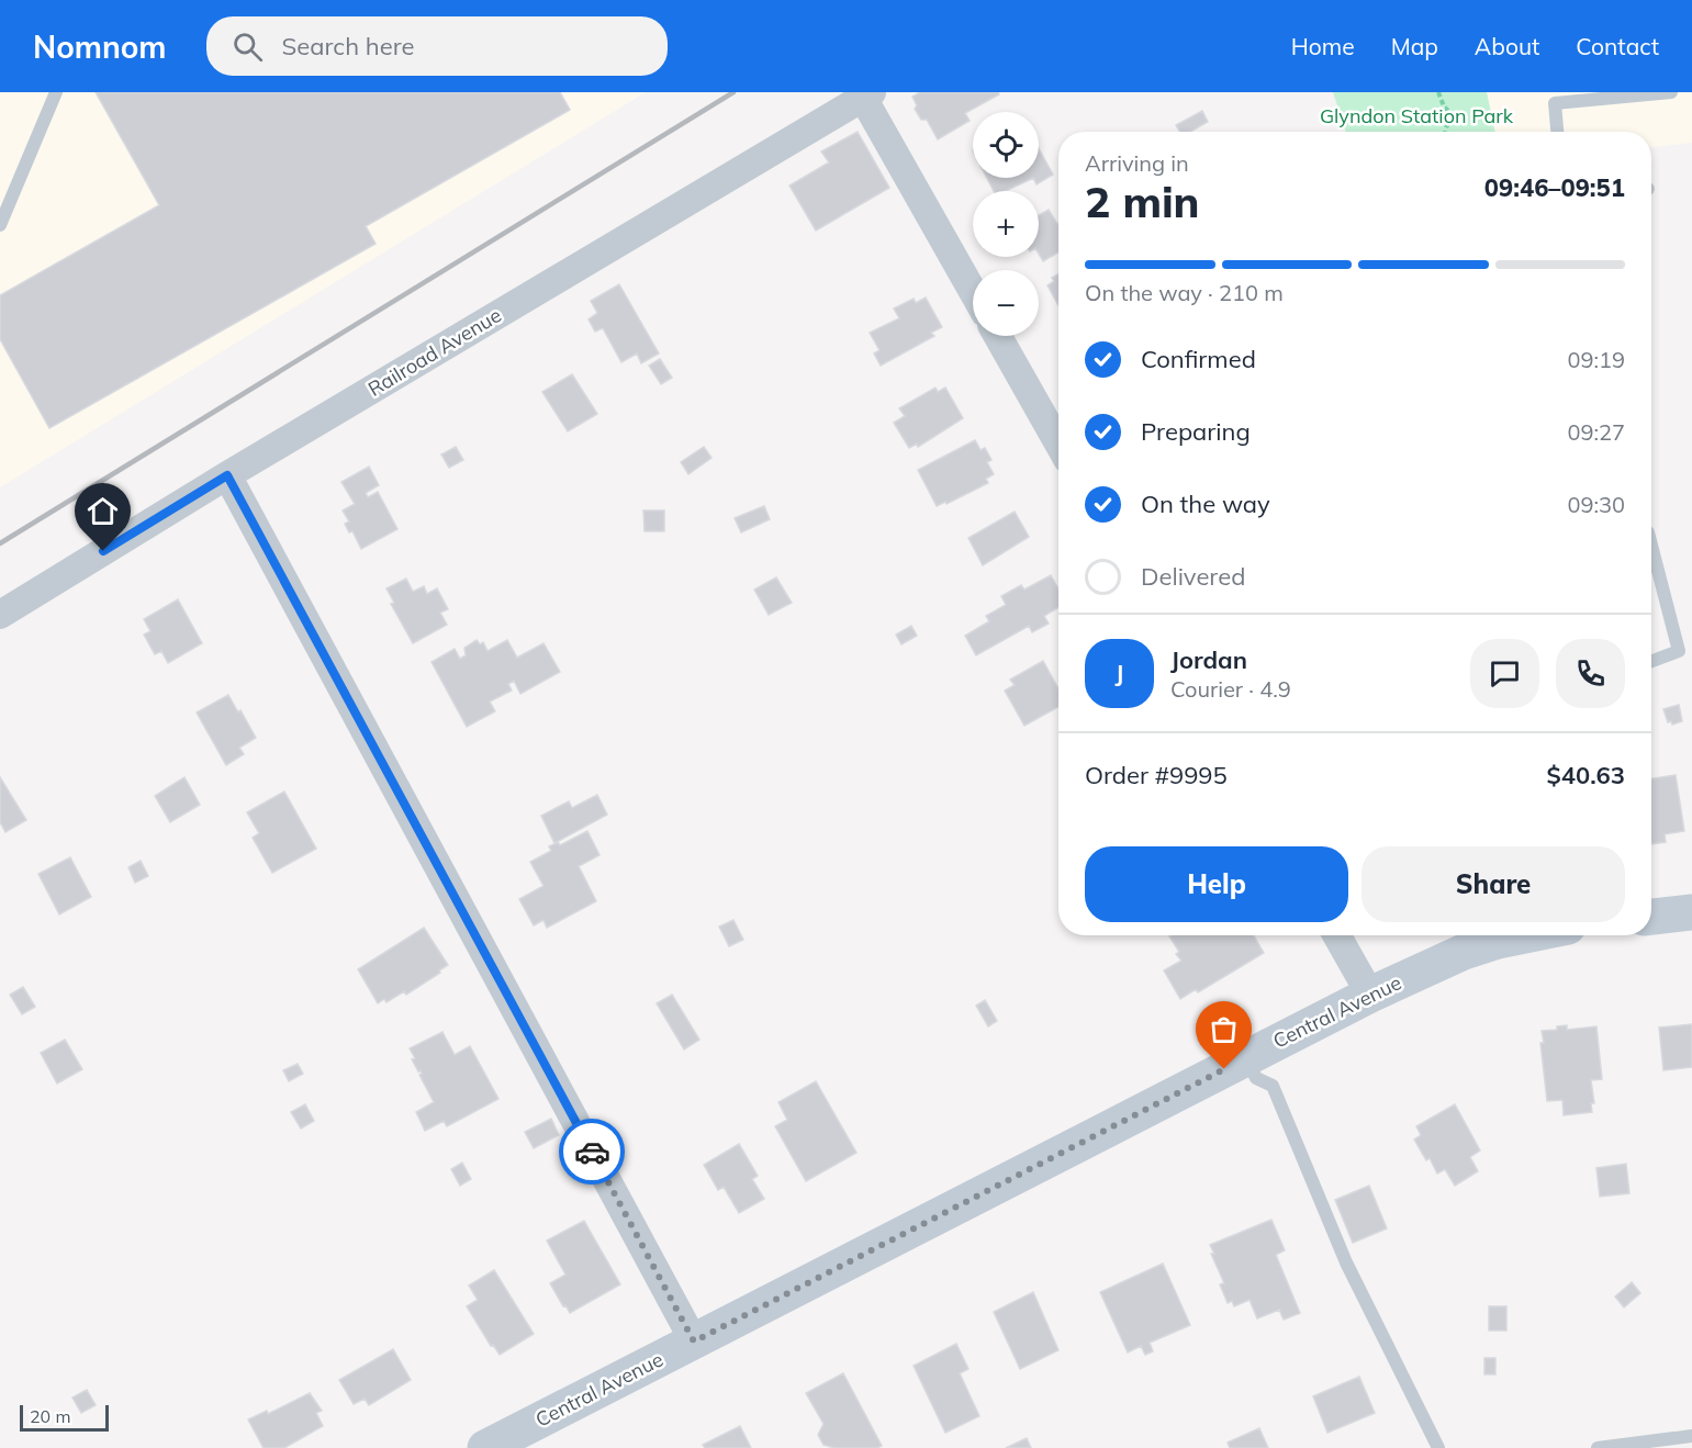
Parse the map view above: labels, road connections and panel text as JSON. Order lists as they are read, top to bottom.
{
  "streets": {
    "main road": ["Central Avenue"],
    "street": ["Railroad Avenue"]
  },
  "parks": ["Glyndon Station Park"],
  "scale_bar": "20 m",
  "page": {
    "header": "Nomnom",
    "search": "Search here",
    "nav": [
      "Home",
      "Map",
      "About",
      "Contact"
    ],
    "map_buttons": ["+", "−"],
    "heading": ["2 min", "Arriving in", "09:46–09:51"],
    "panel": [
      "Jordan",
      "Courier · 4.9",
      "Order #9995",
      "$40.63"
    ],
    "bar": "On the way · 210 m",
    "list": [
      ["Confirmed", "09:19"],
      ["Preparing", "09:27"],
      ["On the way", "09:30"],
      "Delivered"
    ],
    "round": "J",
    "buttons": ["Help", "Share"],
    "scale": "20 m"
  }
}
